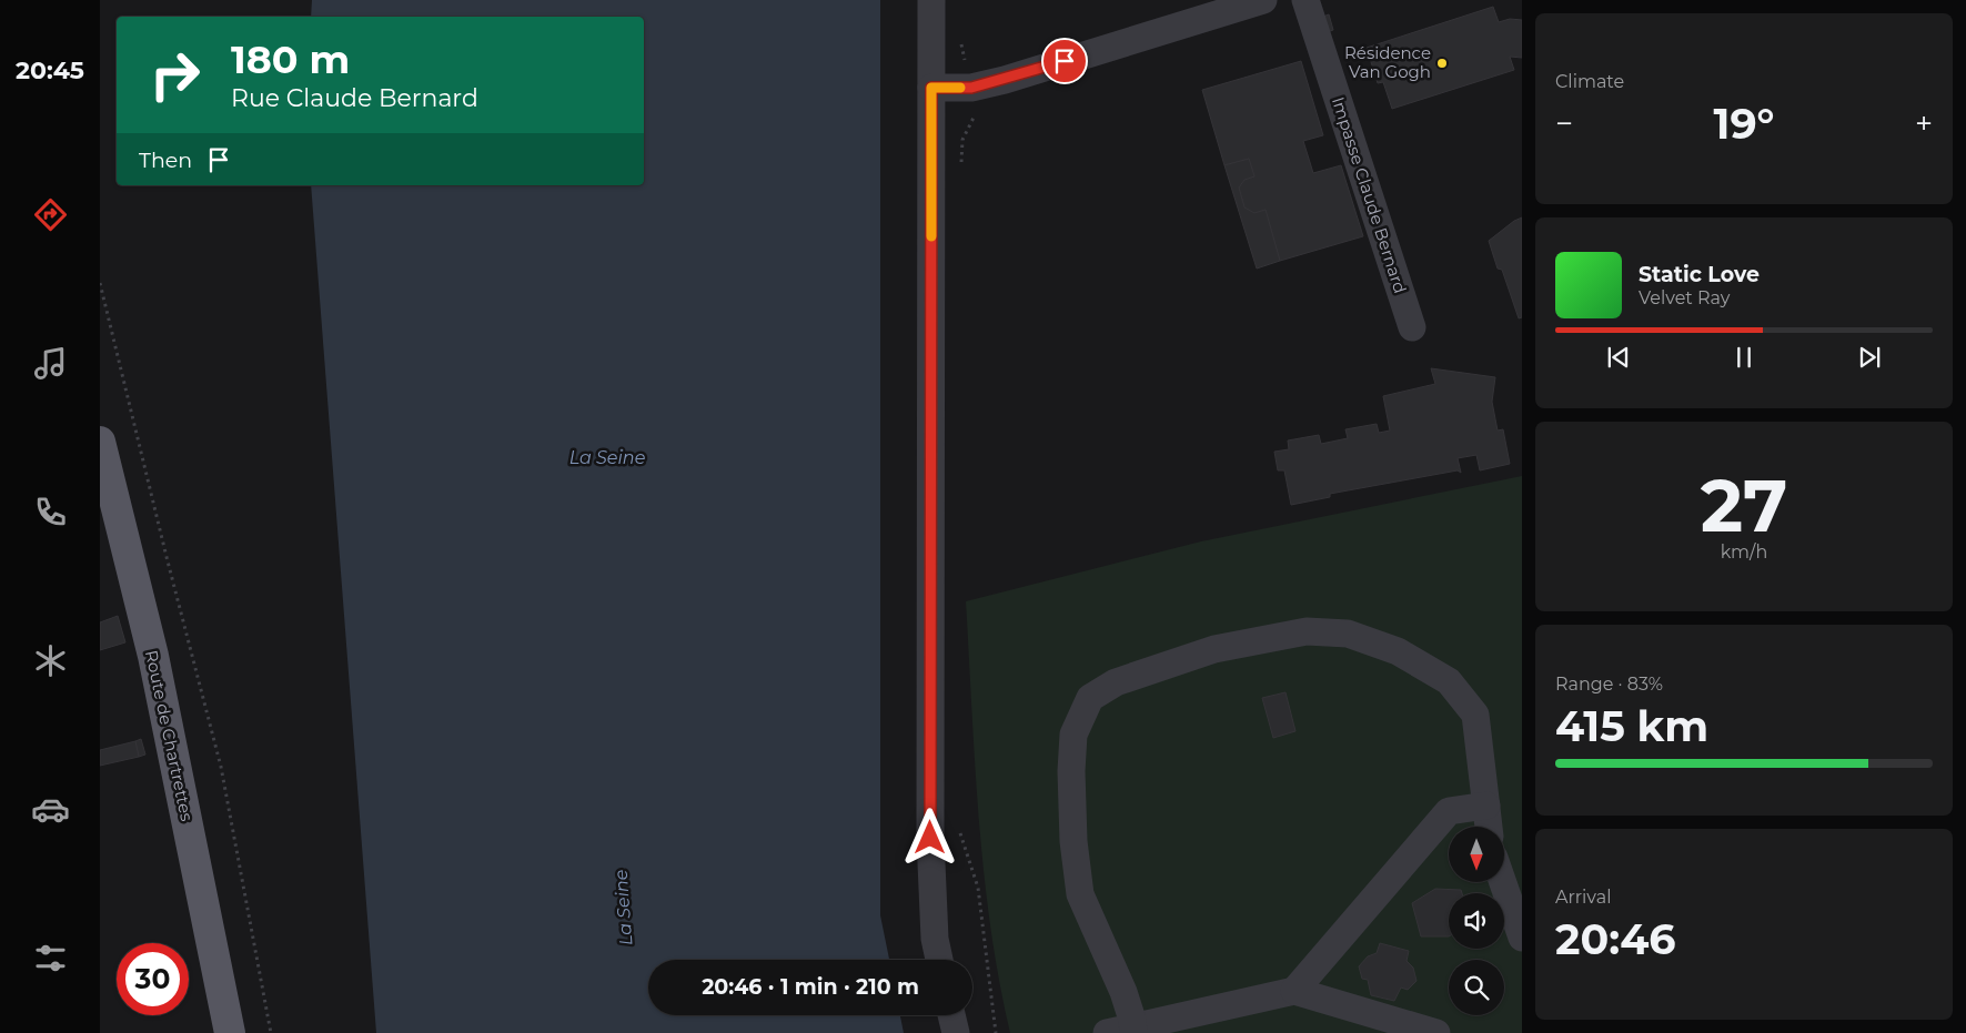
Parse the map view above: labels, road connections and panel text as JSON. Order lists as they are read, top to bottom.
{
  "streets": {
    "main road": ["Route de Chartrettes"],
    "street": ["Impasse Claude Bernard"]
  },
  "water": ["La Seine"],
  "places": ["Résidence Van Gogh"],
  "north": "bottom",
  "page": {
    "tabs": "20:45",
    "tile": [
      "Climate",
      ["27", "km/h"],
      ["Range · 83%", "415 km"],
      ["Arrival", "20:46"]
    ],
    "turn": ["180 m", "Rue Claude Bernard"],
    "heat": ["−", "19°", "+"],
    "then": "Then",
    "song": ["Static Love", "Velvet Ray"],
    "limit": "30",
    "trip": "20:46 · 1 min · 210 m"
  }
}
